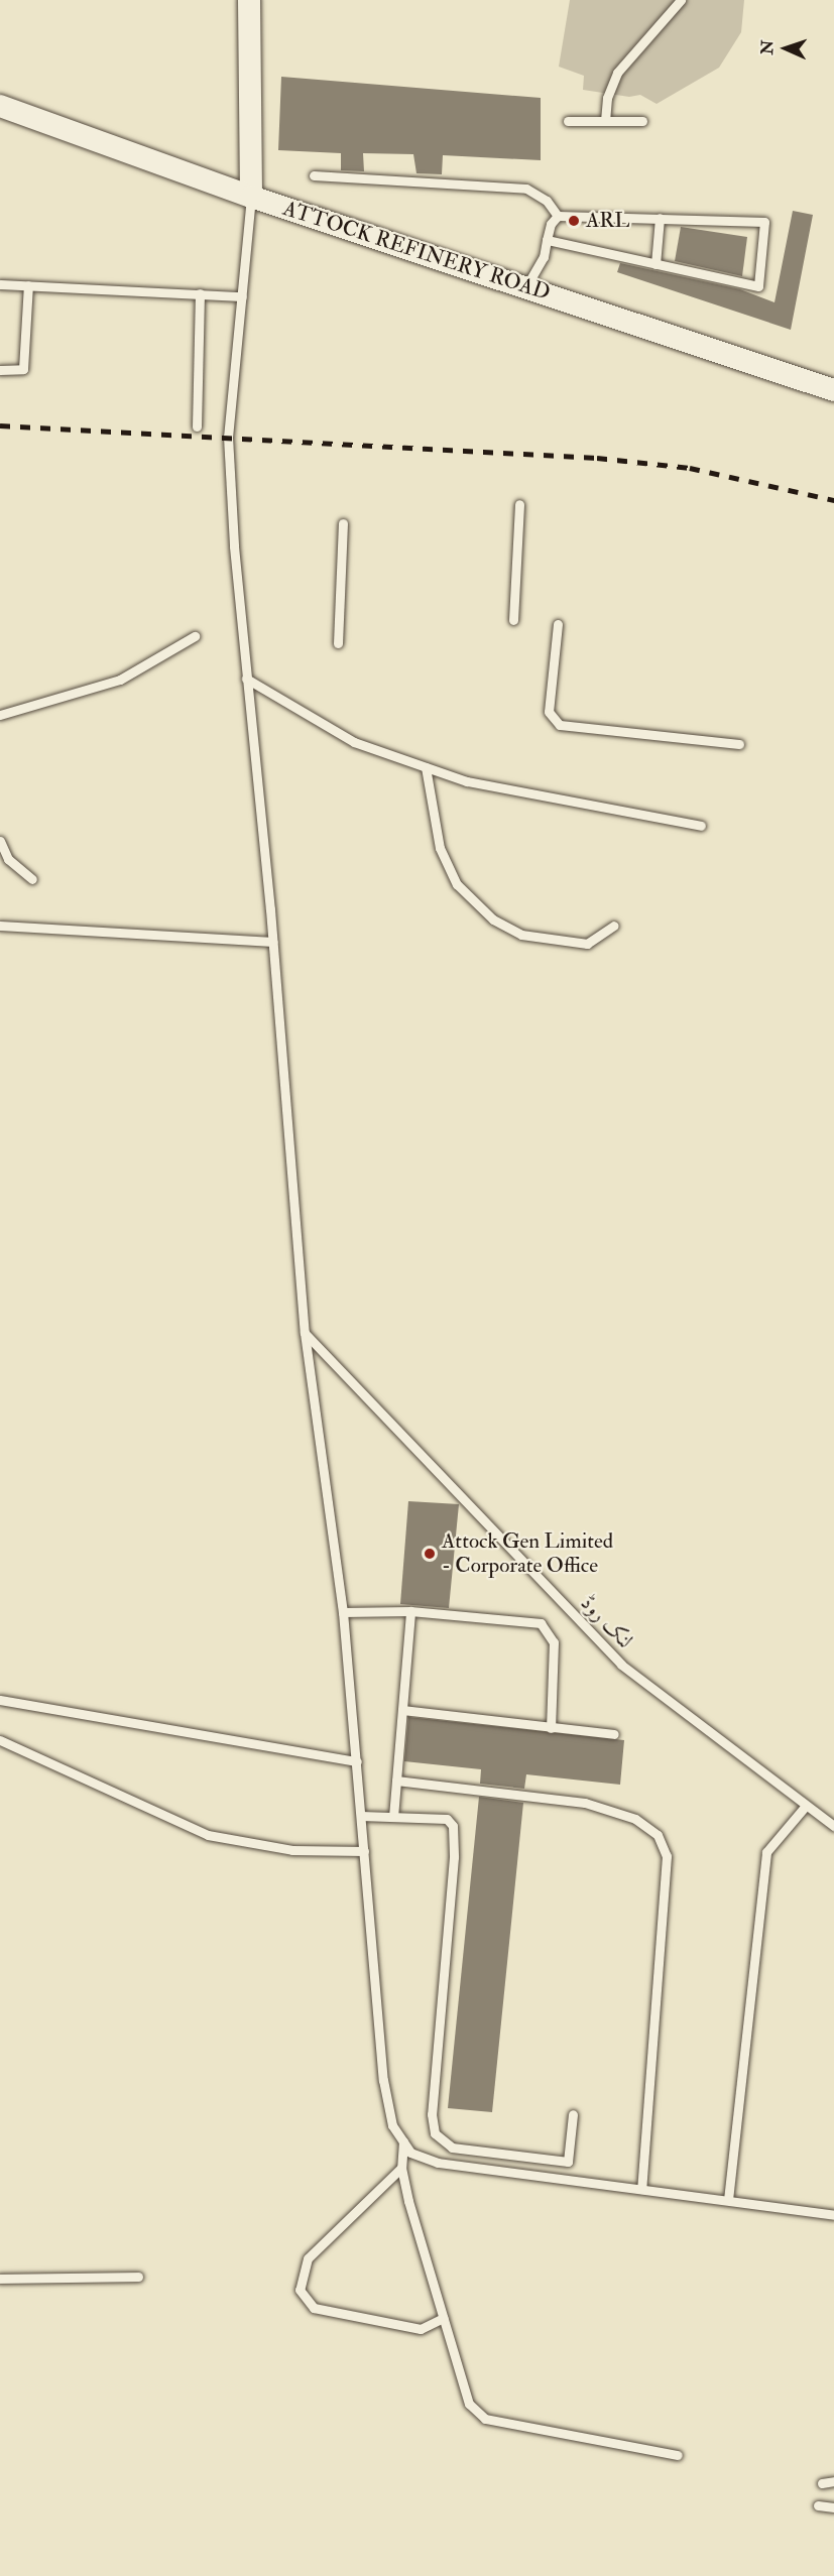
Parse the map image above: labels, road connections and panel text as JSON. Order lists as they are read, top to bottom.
{
  "streets": {
    "street": ["ATTOCK REFINERY ROAD"],
    "lane": ["لنک روڈ"]
  },
  "places": ["ARL", "Attock Gen Limited - Corporate Office"],
  "north": "left"
}
